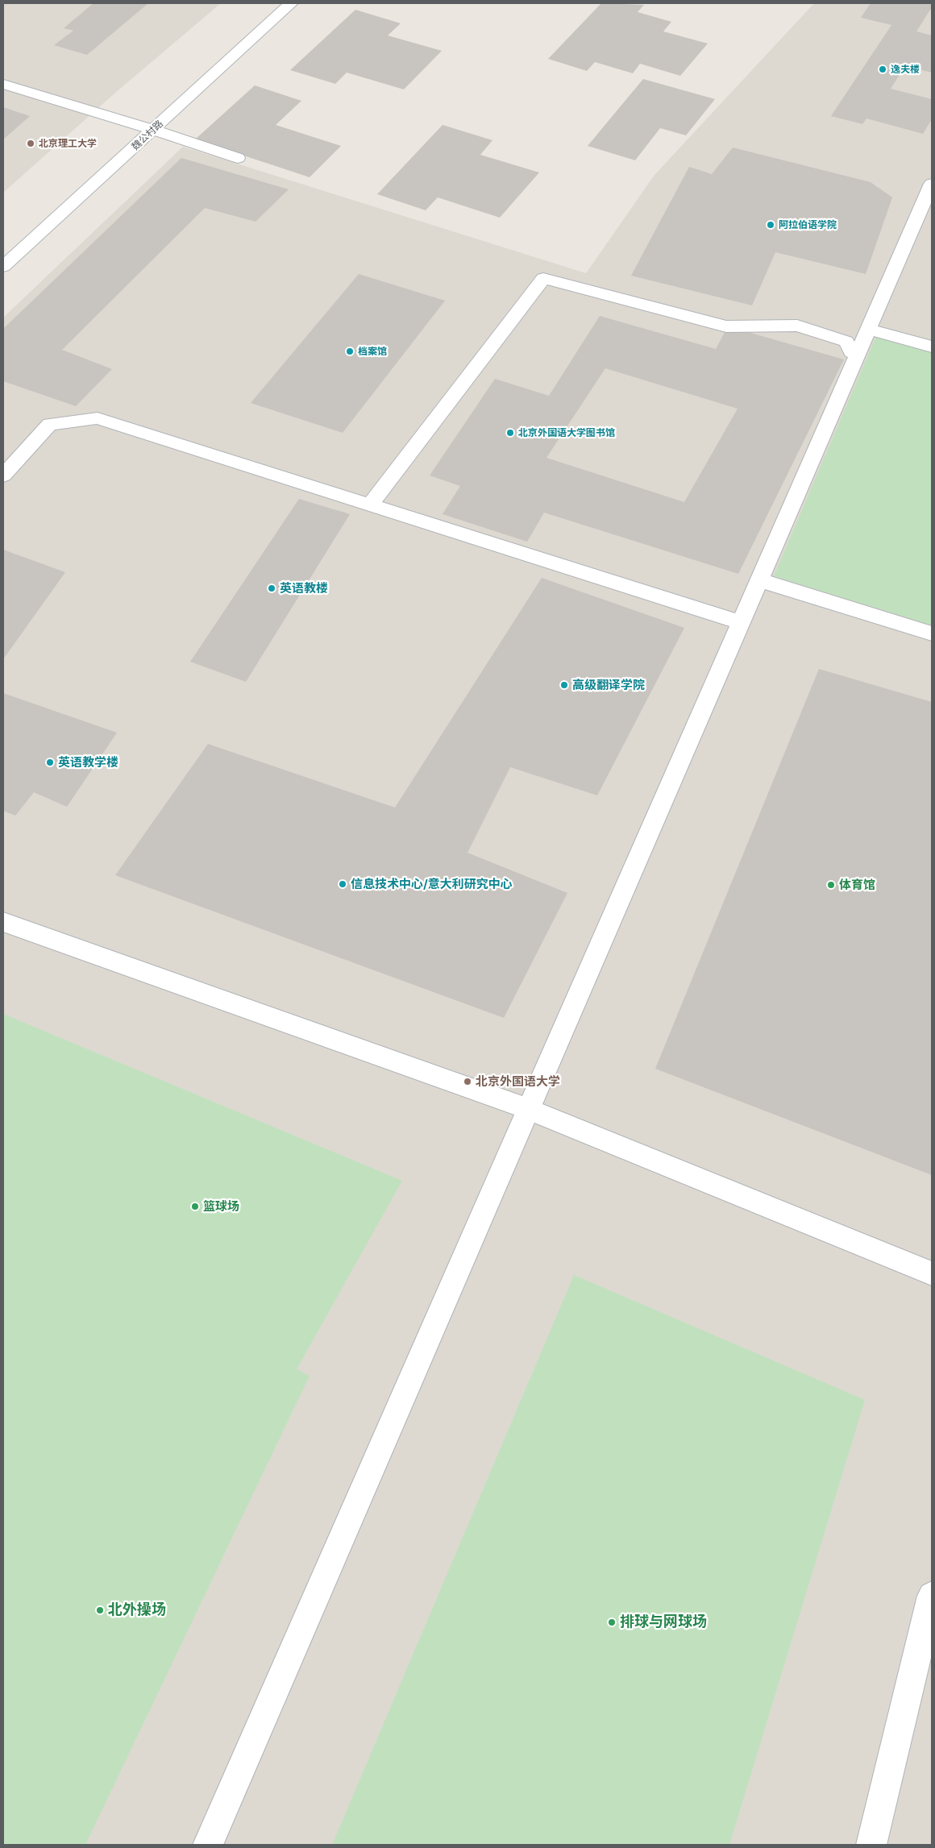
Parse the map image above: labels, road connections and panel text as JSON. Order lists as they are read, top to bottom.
{
  "streets": {
    "street": ["魏公村路"]
  },
  "places": [
    "逸夫楼",
    "北京理工大学",
    "阿拉伯语学院",
    "档案馆",
    "北京外国语大学图书馆",
    "英语教楼",
    "高级翻译学院",
    "英语教学楼",
    "信息技术中心/意大利研究中心",
    "体育馆",
    "北京外国语大学",
    "篮球场",
    "北外操场",
    "排球与网球场"
  ]
}
